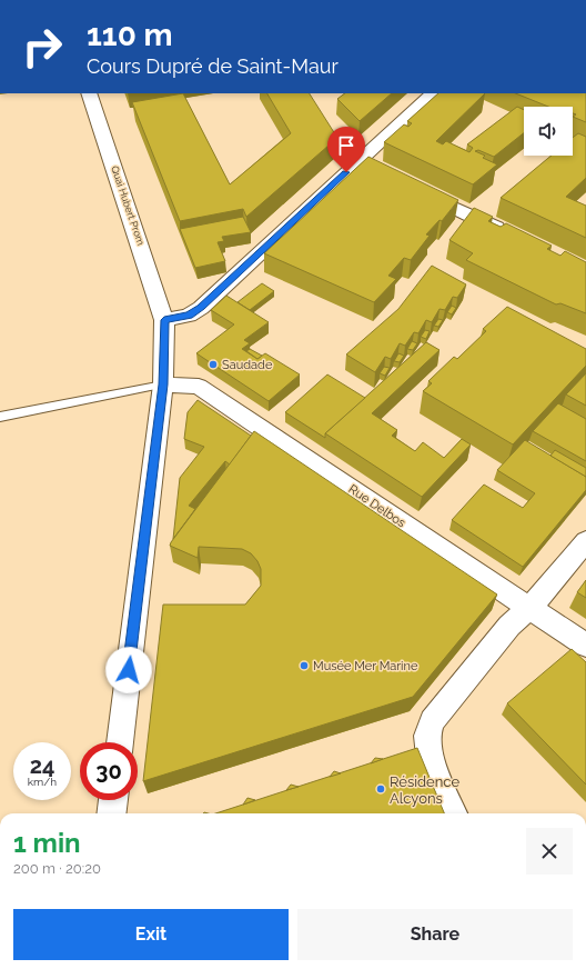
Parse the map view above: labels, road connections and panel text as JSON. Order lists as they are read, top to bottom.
{
  "streets": {
    "street": ["Quai Hubert Prom", "Rue Delbos"]
  },
  "crossings": [
    ["Quai Hubert Prom", "Rue Delbos"]
  ],
  "places": ["Saudade", "Musée Mer Marine", "Résidence Alcyons"],
  "page": {
    "turn": ["110 m", "Cours Dupré de Saint-Maur"],
    "speed": "24 km/h",
    "limit": "30",
    "heading": ["1 min", "200 m · 20:20"],
    "buttons": ["Exit", "Share"]
  }
}
